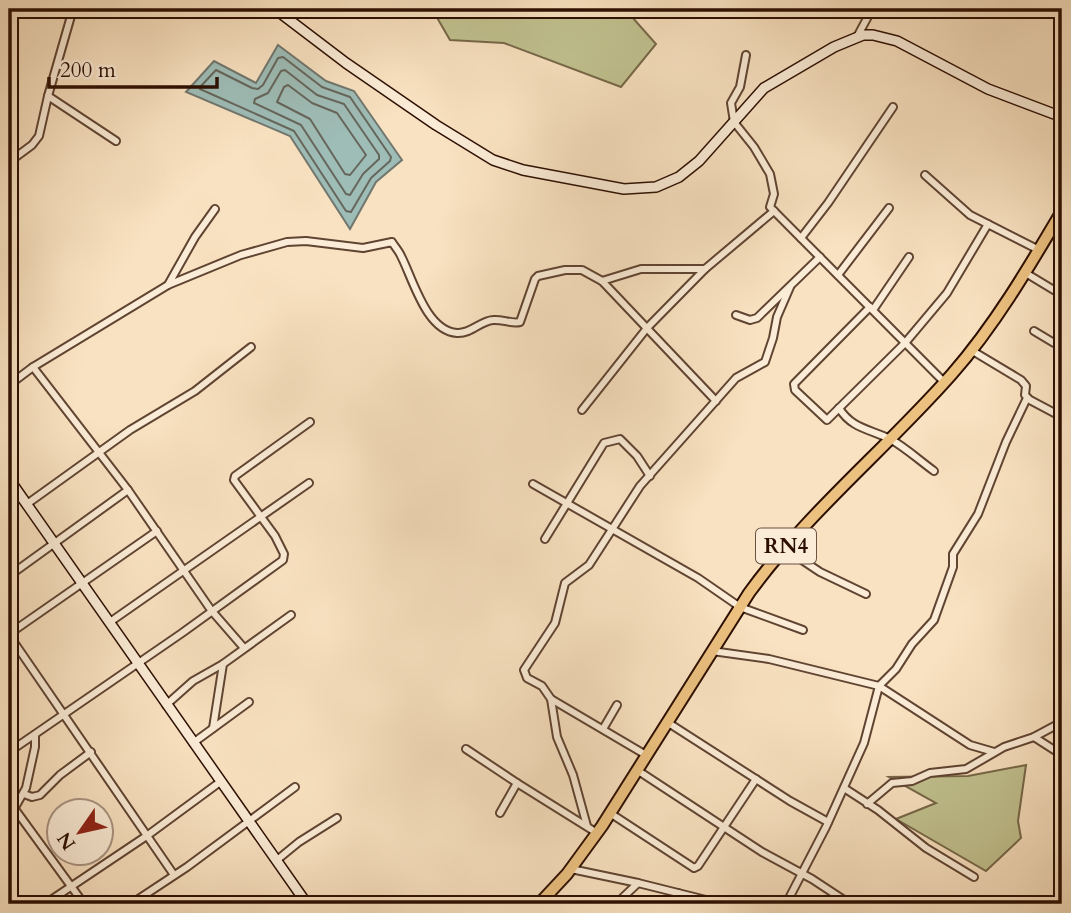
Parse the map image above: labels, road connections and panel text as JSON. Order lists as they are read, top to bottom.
{
  "streets": {
    "highway": ["RN4"]
  },
  "scale_bar": "200 m",
  "north": "bottom left"
}
